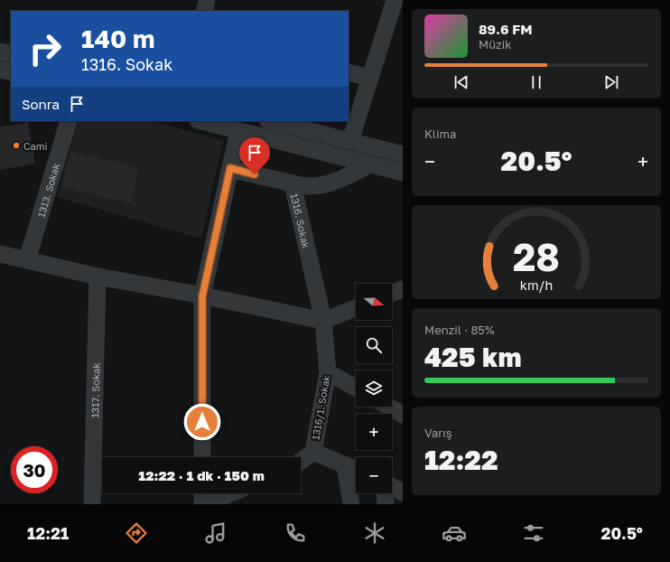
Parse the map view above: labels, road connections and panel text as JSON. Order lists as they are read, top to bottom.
{
  "streets": {
    "street": [
      "1313. Sokak",
      "1316. Sokak",
      "1317. Sokak",
      "1316/1. Sokak"
    ]
  },
  "crossings": [
    ["1316. Sokak", "1316/1. Sokak"]
  ],
  "places": ["Cami"],
  "north": "right",
  "page": {
    "turn": ["140 m", "1316. Sokak"],
    "song": ["89.6 FM", "Müzik"],
    "then": "Sonra",
    "tile": [
      "Klima",
      ["Menzil · 85%", "425 km"],
      ["Varış", "12:22"]
    ],
    "heat": ["−", "20.5°", "+"],
    "map_buttons": ["+", "−"],
    "limit": "30",
    "trip": "12:22 · 1 dk · 150 m",
    "tabs": ["12:21", "20.5°"],
    "gauge": ["28", "km/h"]
  }
}
